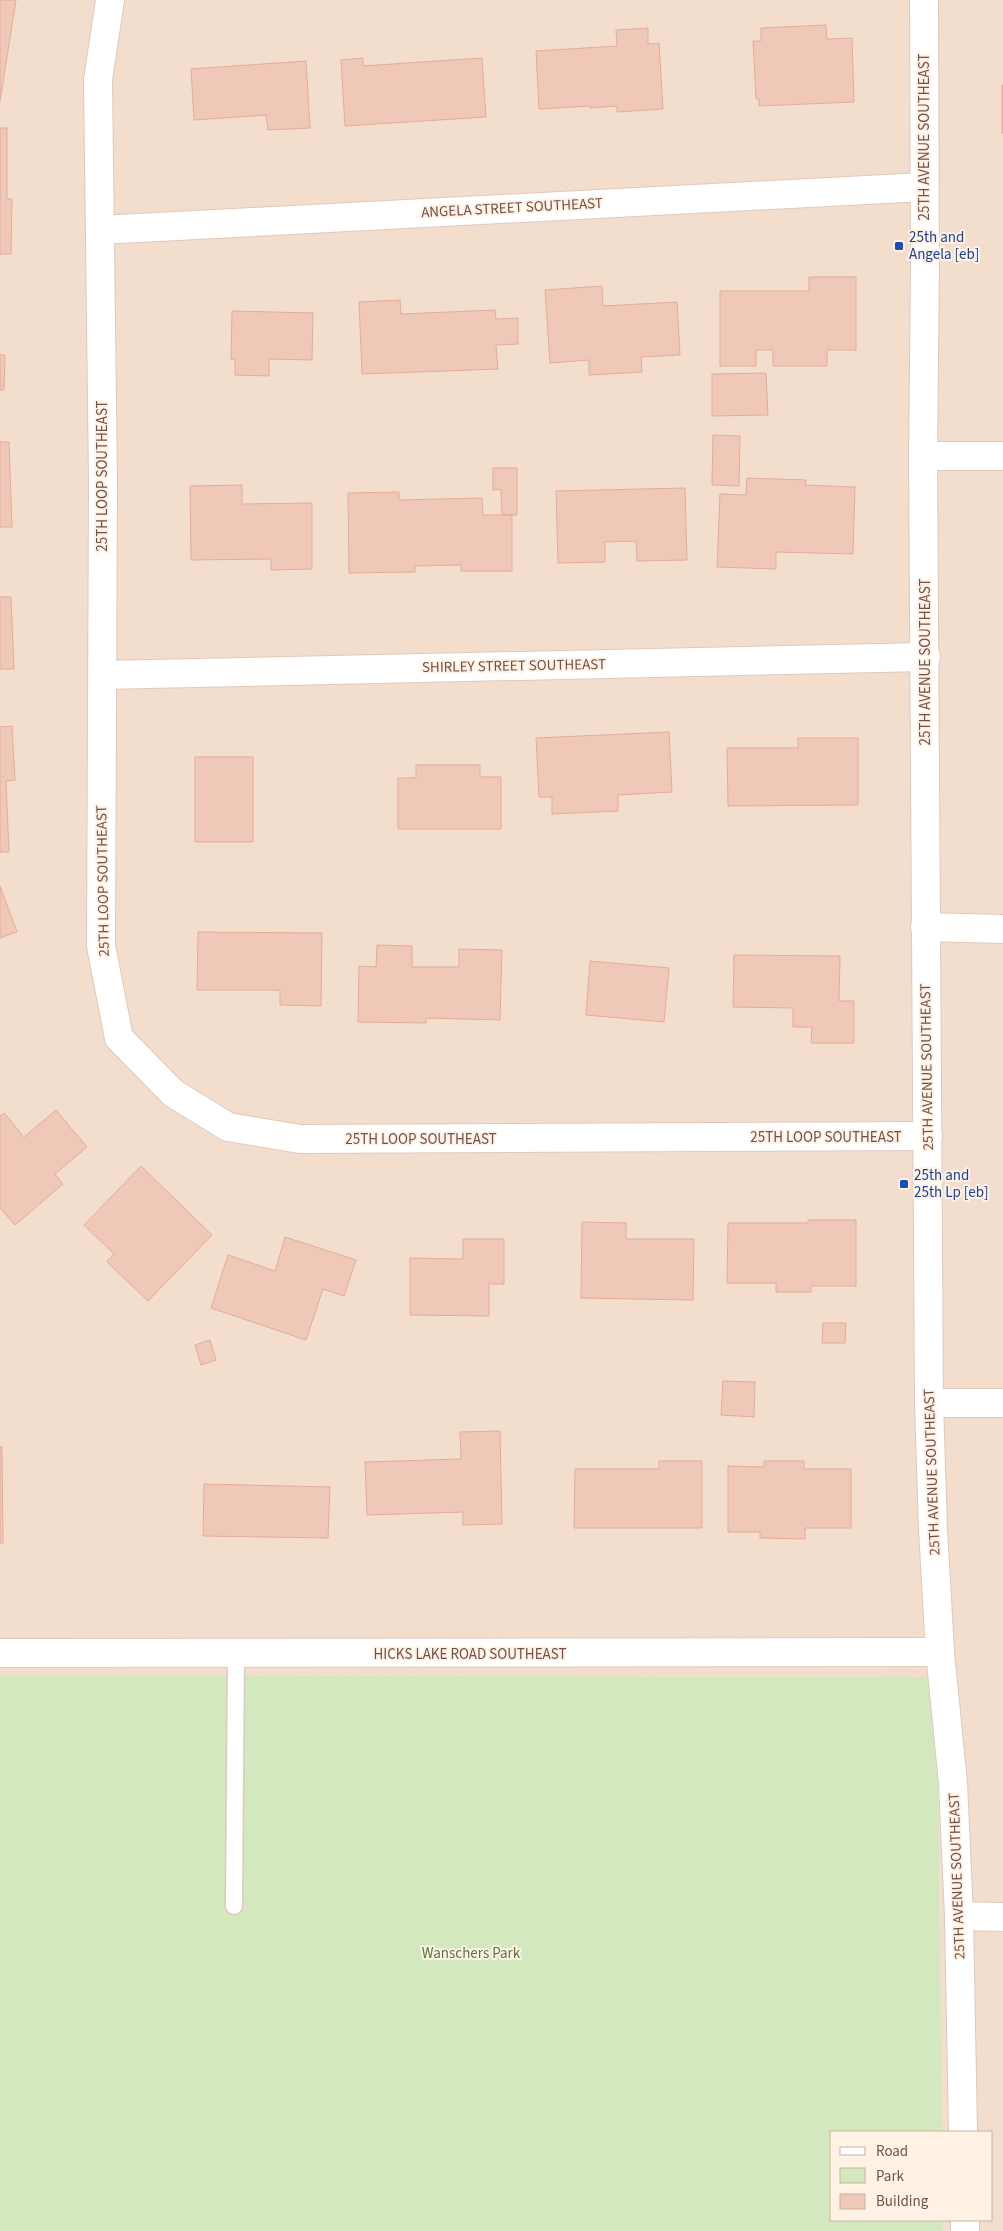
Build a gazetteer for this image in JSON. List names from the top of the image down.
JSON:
{
  "streets": {
    "street": [
      "25TH AVENUE SOUTHEAST",
      "ANGELA STREET SOUTHEAST",
      "25TH LOOP SOUTHEAST",
      "SHIRLEY STREET SOUTHEAST",
      "HICKS LAKE ROAD SOUTHEAST"
    ]
  },
  "crossings": [
    ["25TH AVENUE SOUTHEAST", "ANGELA STREET SOUTHEAST"],
    ["25TH AVENUE SOUTHEAST", "25TH LOOP SOUTHEAST"],
    ["25TH AVENUE SOUTHEAST", "SHIRLEY STREET SOUTHEAST"],
    ["25TH AVENUE SOUTHEAST", "HICKS LAKE ROAD SOUTHEAST"],
    ["ANGELA STREET SOUTHEAST", "25TH LOOP SOUTHEAST"],
    ["25TH LOOP SOUTHEAST", "SHIRLEY STREET SOUTHEAST"]
  ],
  "parks": ["Wanschers Park"],
  "places": {
    "transit": ["25th and Angela [eb]", "25th and 25th Lp [eb]"]
  },
  "legend": ["Road", "Park", "Building"]
}
